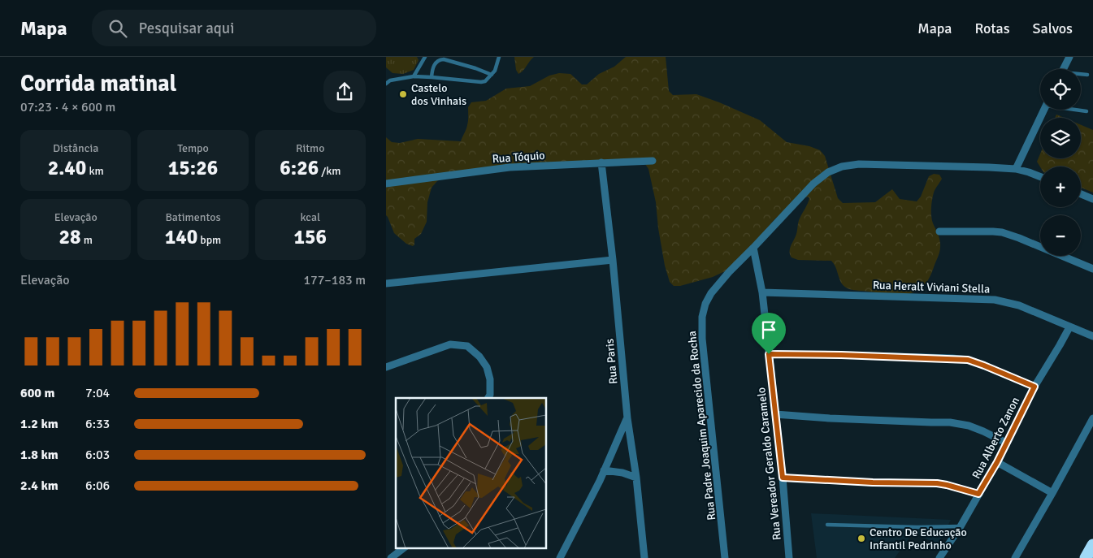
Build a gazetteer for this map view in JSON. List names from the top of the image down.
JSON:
{
  "streets": {
    "street": [
      "Rua Tóquio",
      "Rua Heralt Viviani Stella",
      "Rua Paris",
      "Rua Padre Joaquim Aparecido da Rocha",
      "Rua Alberto Zanon",
      "Rua Vereador Geraldo Caramelo"
    ]
  },
  "crossings": [
    ["Rua Tóquio", "Rua Paris"],
    ["Rua Heralt Viviani Stella", "Rua Alberto Zanon"],
    ["Rua Heralt Viviani Stella", "Rua Vereador Geraldo Caramelo"],
    ["Rua Padre Joaquim Aparecido da Rocha", "Rua Vereador Geraldo Caramelo"]
  ],
  "places": ["Castelo dos Vinhais", "Centro De Educação Infantil Pedrinho"],
  "page": {
    "header": "Mapa",
    "search": "Pesquisar aqui",
    "nav": ["Mapa", "Rotas", "Salvos"],
    "heading": ["Corrida matinal", "07:23 · 4 × 600 m"],
    "map_buttons": ["+", "−"],
    "stats": [
      ["Distância", "2.40 km"],
      ["Tempo", "15:26"],
      ["Ritmo", "6:26 /km"],
      ["Elevação", "28 m"],
      ["Batimentos", "140 bpm"],
      ["kcal", "156"]
    ],
    "chart": ["Elevação", "177–183 m"],
    "list": [
      {
        "name": "600 m",
        "note": "7:04"
      },
      {
        "name": "1.2 km",
        "note": "6:33"
      },
      {
        "name": "1.8 km",
        "note": "6:03"
      },
      {
        "name": "2.4 km",
        "note": "6:06"
      }
    ]
  }
}
